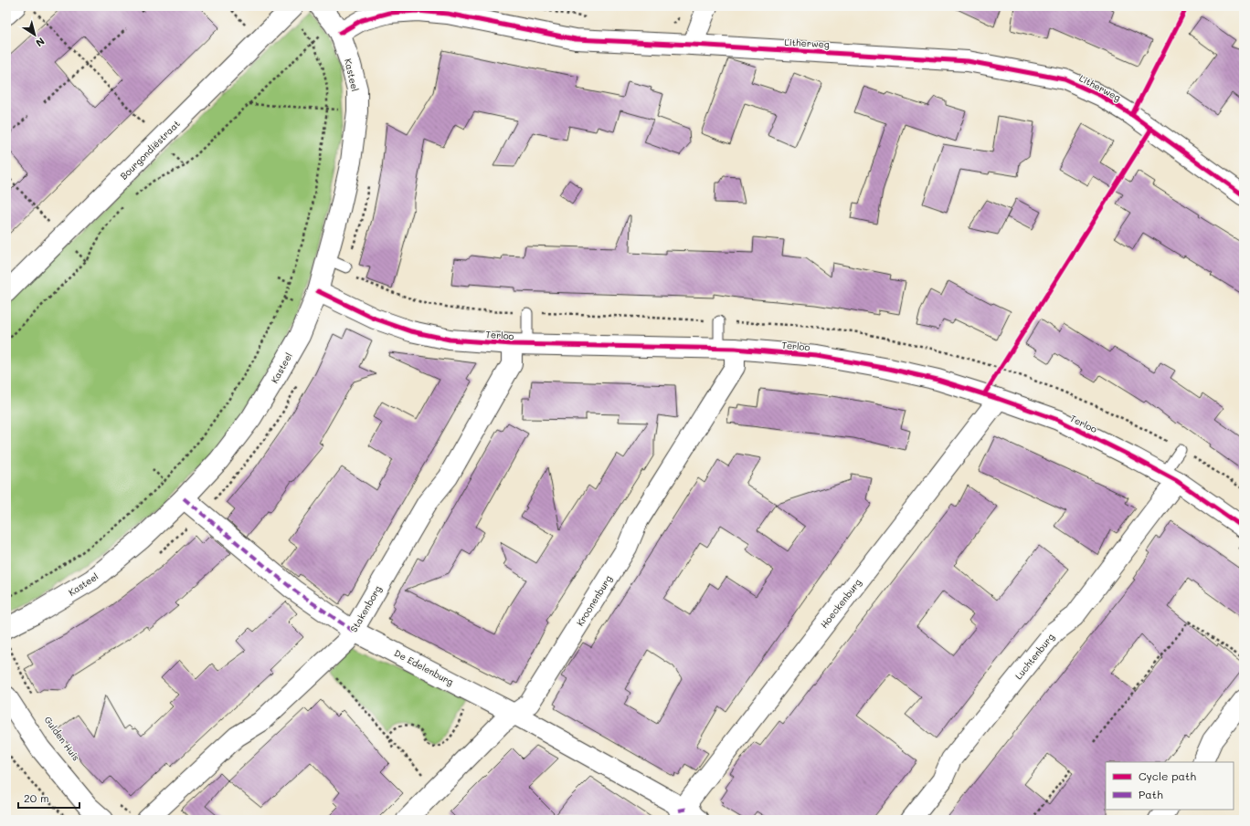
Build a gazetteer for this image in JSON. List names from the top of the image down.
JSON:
{
  "streets": {
    "street": [
      "Litherweg",
      "Kasteel",
      "Bourgondiëstraat",
      "Terloo",
      "Kroonenburg",
      "Hoeckenburg",
      "Stakenborg",
      "Luchtenburg",
      "De Edelenburg"
    ]
  },
  "crossings": [
    ["Litherweg", "Kasteel"],
    ["Kasteel", "Terloo"],
    ["Kasteel", "De Edelenburg"],
    ["Terloo", "Kroonenburg"],
    ["Terloo", "Hoeckenburg"],
    ["Terloo", "Stakenborg"],
    ["Terloo", "Luchtenburg"],
    ["Kroonenburg", "De Edelenburg"],
    ["Hoeckenburg", "De Edelenburg"],
    ["Stakenborg", "De Edelenburg"]
  ],
  "legend": ["Cycle path", "Path"],
  "scale_bar": "20 m",
  "north": "bottom right"
}
